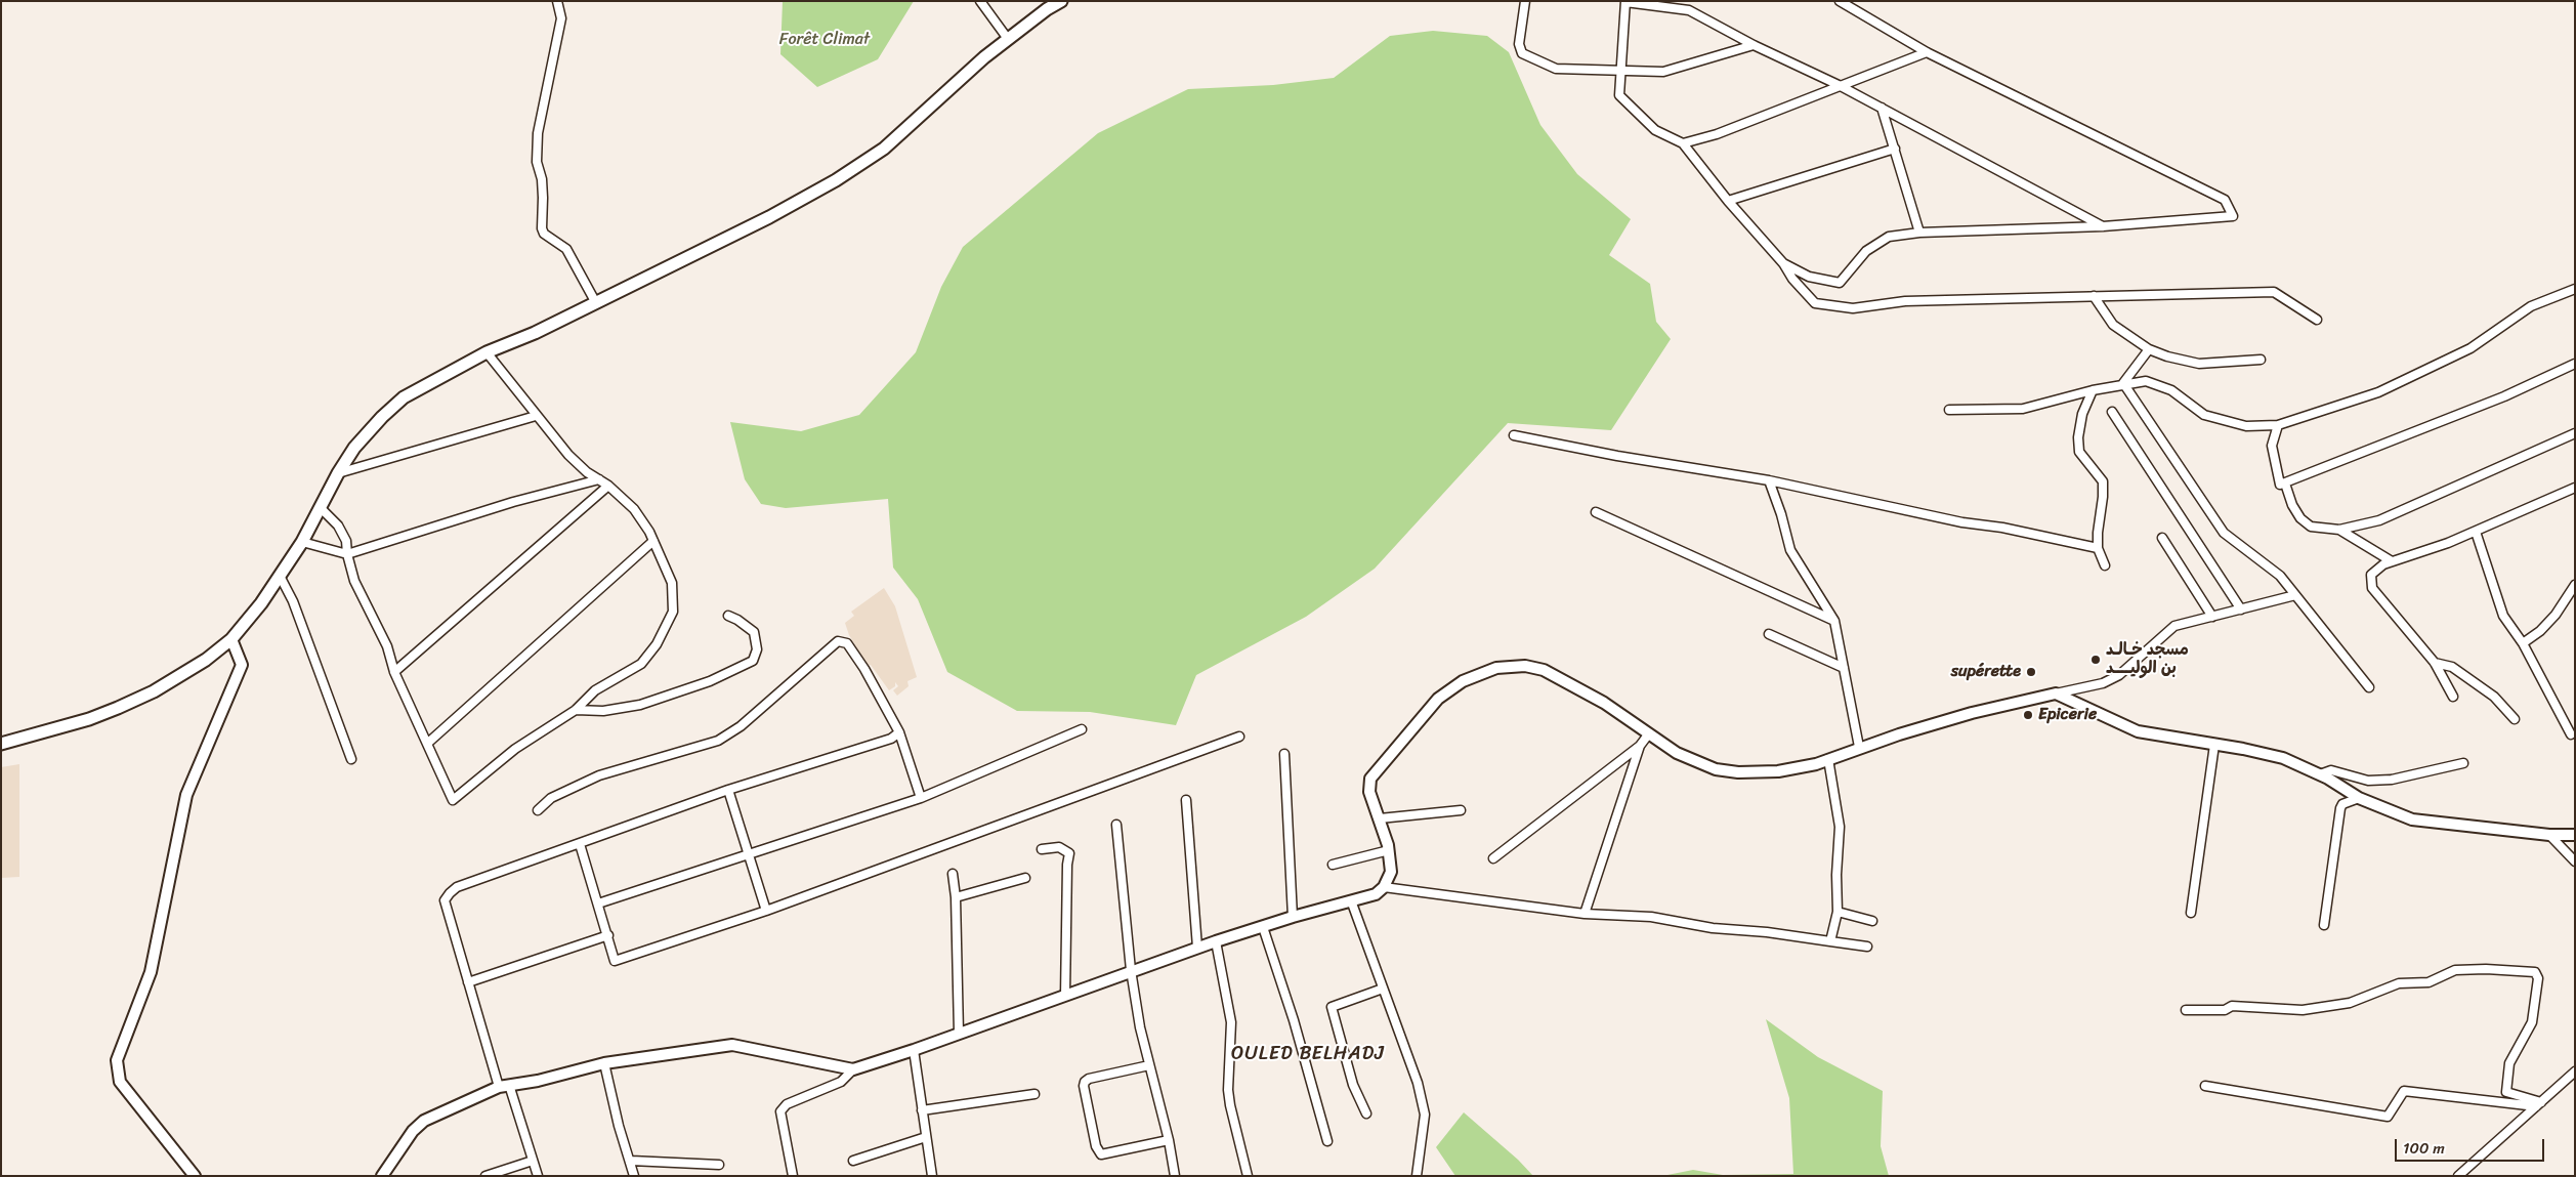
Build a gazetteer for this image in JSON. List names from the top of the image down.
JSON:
{
  "districts": ["OULED BELHADJ"],
  "parks": ["Forêt Climat"],
  "places": ["مسجد خـالـد بن الوليــــد", "supérette", "Epicerie"],
  "scale_bar": "100 m"
}
